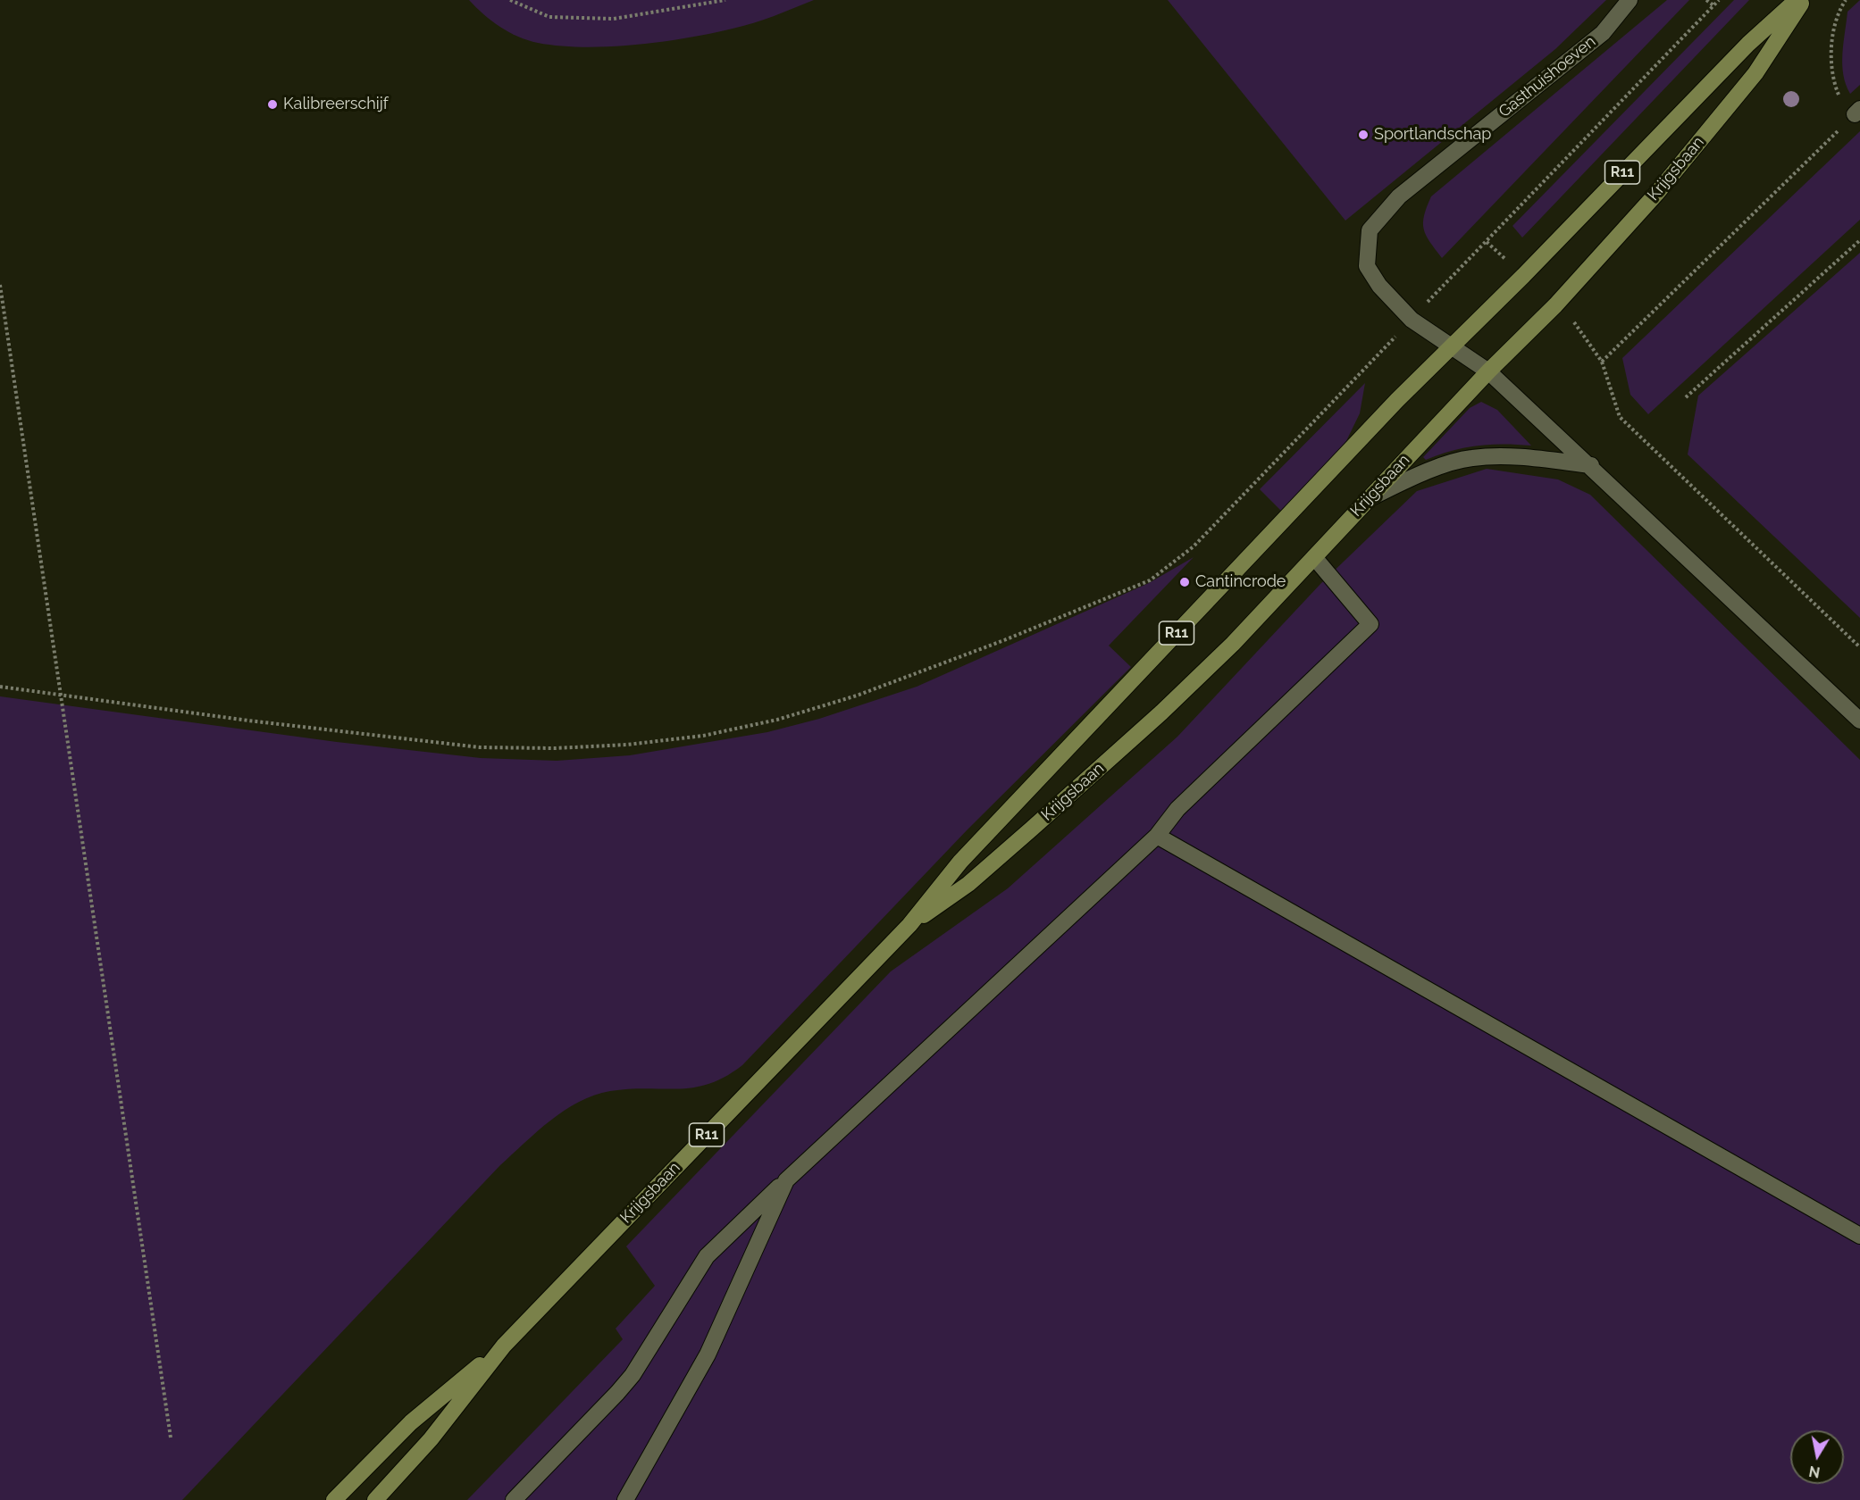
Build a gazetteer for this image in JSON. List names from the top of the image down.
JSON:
{
  "streets": {
    "main road": ["Krijgsbaan", "R11"],
    "street": ["Gasthuishoeven"]
  },
  "crossings": [
    ["Gasthuishoeven", "Krijgsbaan"]
  ],
  "places": ["Kalibreerschijf", "Sportlandschap", "Cantincrode"],
  "north": "bottom"
}
